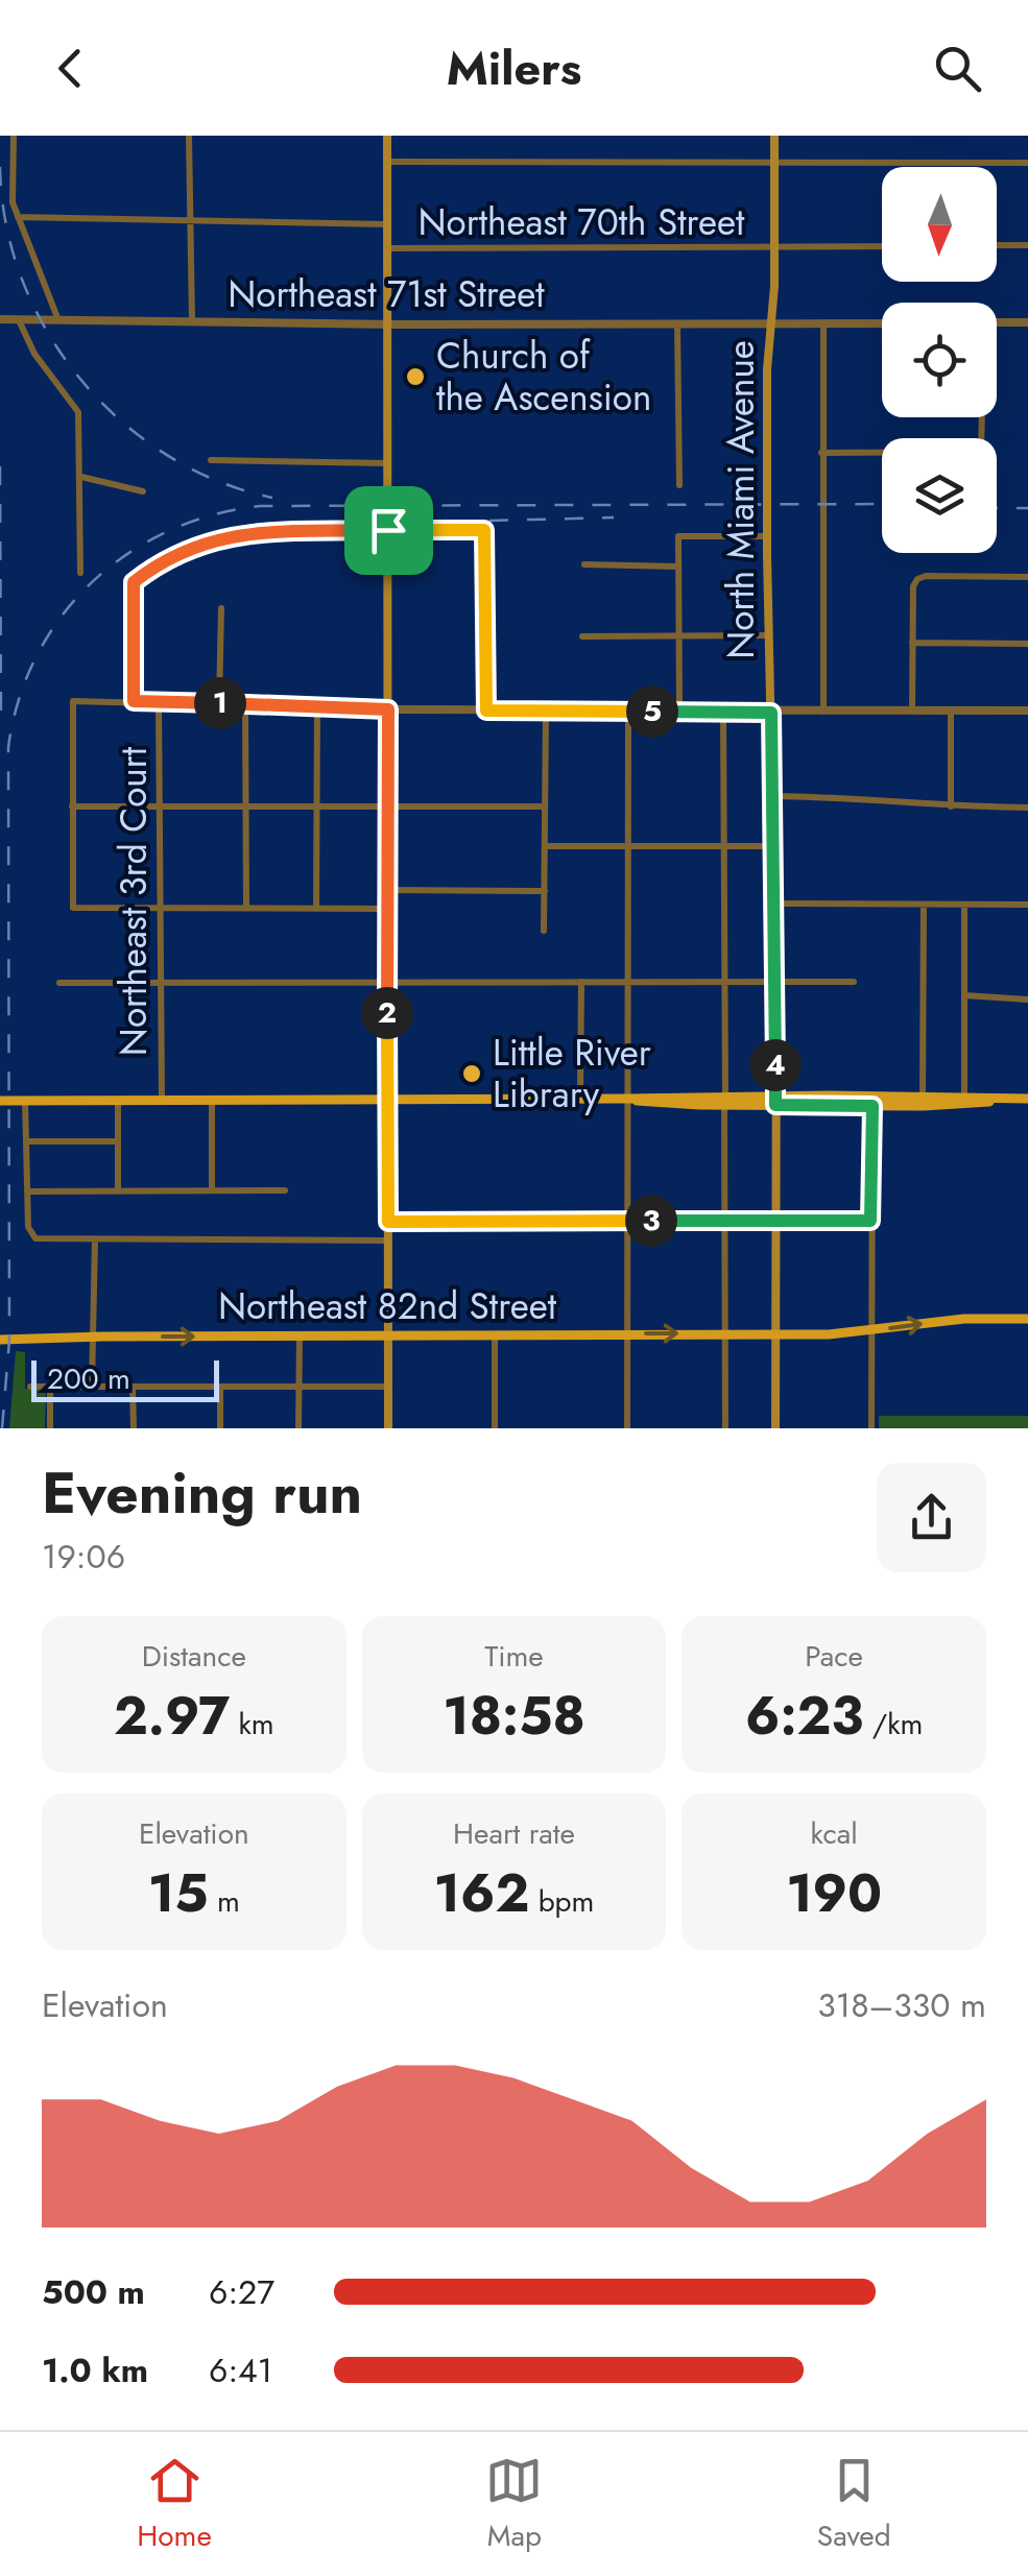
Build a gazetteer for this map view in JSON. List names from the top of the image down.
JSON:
{
  "streets": {
    "main road": ["North Miami Avenue", "Northeast 82nd Street"],
    "street": ["Northeast 70th Street", "Northeast 71st Street", "Northeast 3rd Court"]
  },
  "crossings": [
    ["Northeast 70th Street", "North Miami Avenue"],
    ["Northeast 71st Street", "North Miami Avenue"],
    ["North Miami Avenue", "Northeast 82nd Street"]
  ],
  "one_way": ["Northeast 82nd Street"],
  "places": ["Church of the Ascension", "Little River Library"],
  "scale_bar": "200 m",
  "north": "bottom",
  "page": {
    "header": "Milers",
    "pins": [
      "1",
      "5",
      "2",
      "4",
      "3"
    ],
    "scale": "200 m",
    "heading": ["Evening run", "19:06"],
    "stats": [
      ["Distance", "2.97 km"],
      ["Time", "18:58"],
      ["Pace", "6:23 /km"],
      ["Elevation", "15 m"],
      ["Heart rate", "162 bpm"],
      ["kcal", "190"]
    ],
    "chart": ["Elevation", "318–330 m"],
    "list": [
      {
        "name": "500 m",
        "note": "6:27"
      },
      {
        "name": "1.0 km",
        "note": "6:41"
      }
    ],
    "tabs": ["Home", "Map", "Saved"]
  }
}
